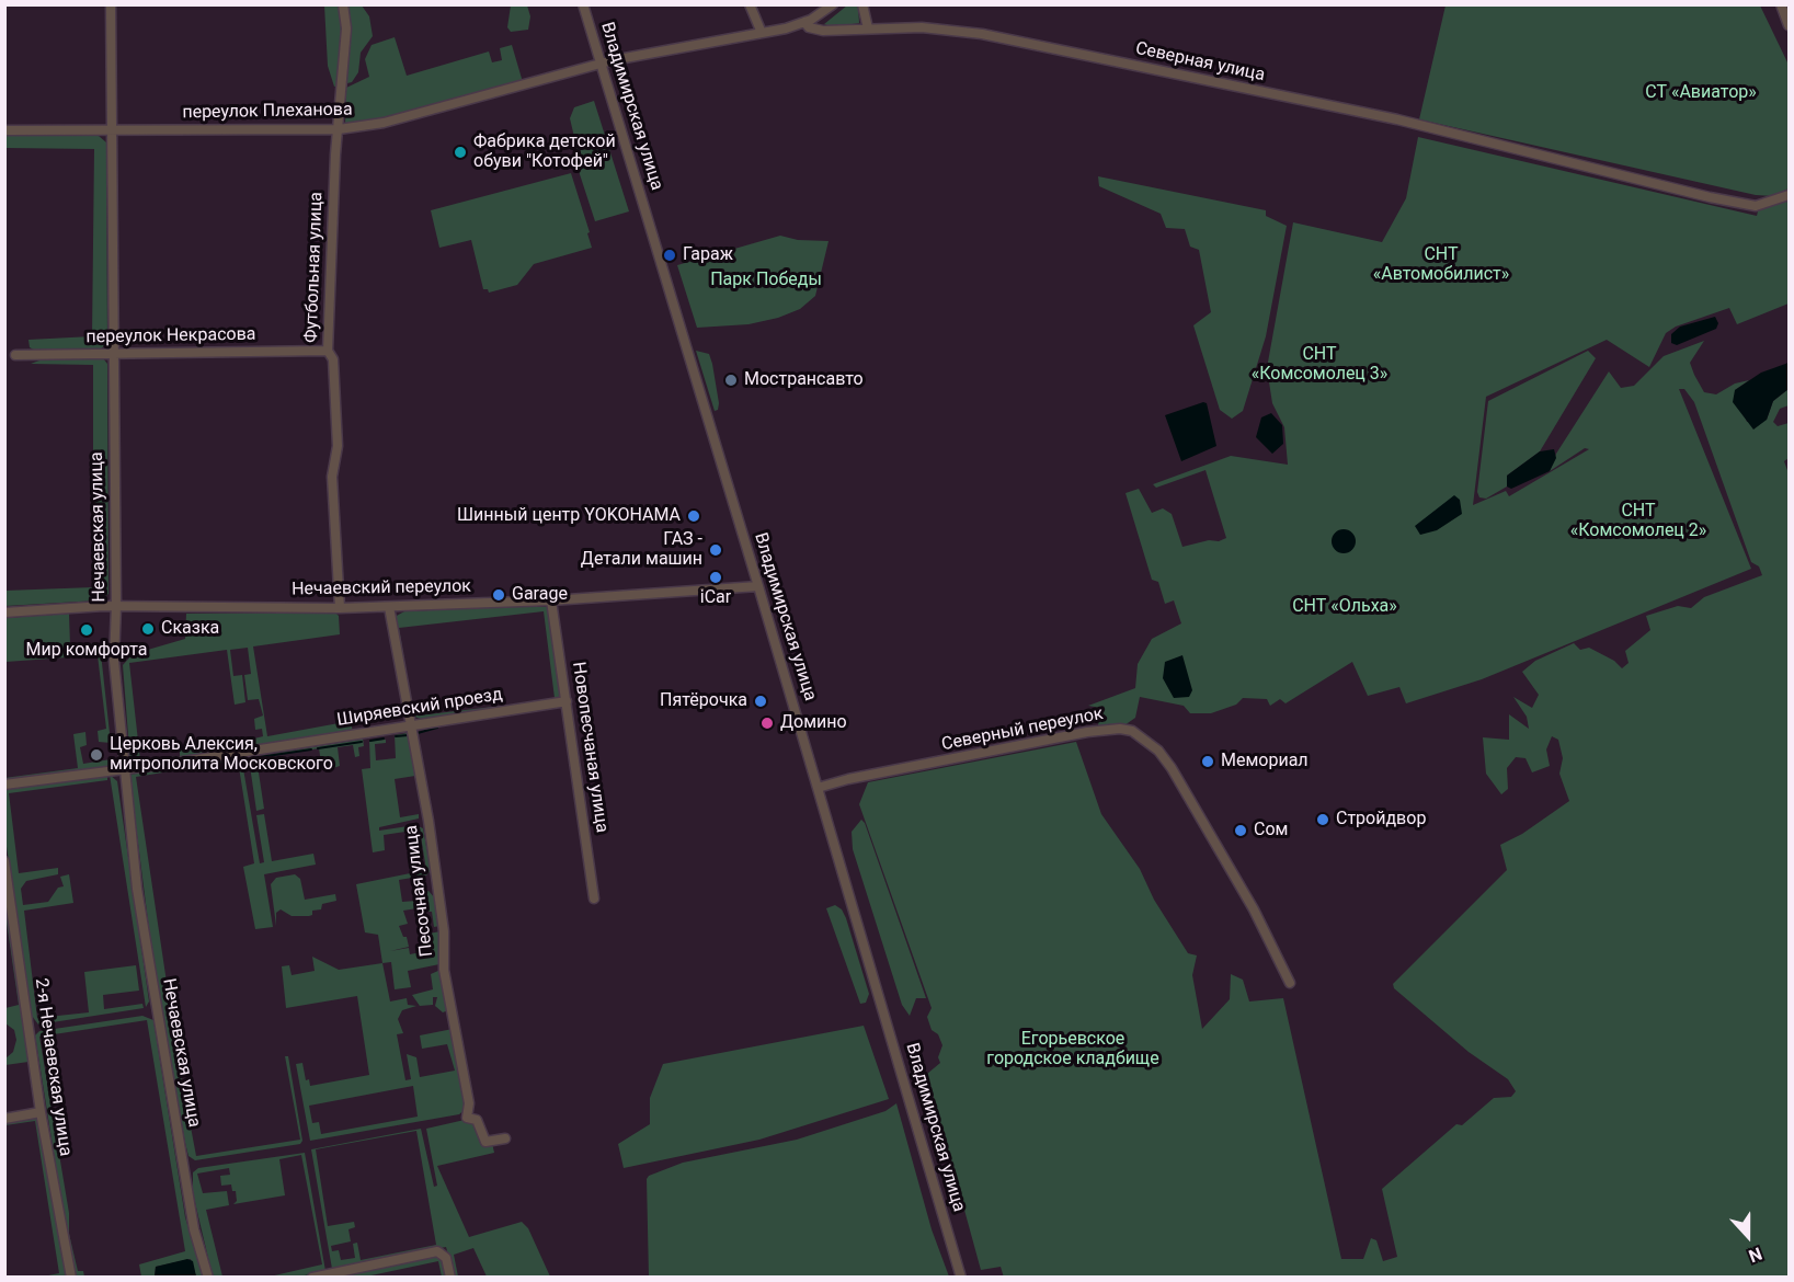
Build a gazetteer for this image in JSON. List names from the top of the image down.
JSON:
{
  "streets": {
    "street": [
      "Северная улица",
      "Владимирская улица",
      "переулок Плеханова",
      "Футбольная улица",
      "переулок Некрасова",
      "Нечаевская улица",
      "Нечаевский переулок",
      "Ширяевский проезд",
      "Северный переулок",
      "Новопесчаная улица",
      "Песочная улица",
      "2-я Нечаевская улица"
    ]
  },
  "crossings": [
    ["Северная улица", "Владимирская улица"],
    ["Северная улица", "переулок Плеханова"],
    ["Владимирская улица", "переулок Плеханова"],
    ["Владимирская улица", "Нечаевский переулок"],
    ["Владимирская улица", "Северный переулок"],
    ["переулок Плеханова", "Футбольная улица"],
    ["переулок Плеханова", "Нечаевская улица"],
    ["Футбольная улица", "переулок Некрасова"],
    ["Футбольная улица", "Нечаевский переулок"],
    ["переулок Некрасова", "Нечаевская улица"],
    ["Нечаевская улица", "Нечаевский переулок"],
    ["Нечаевская улица", "Ширяевский проезд"],
    ["Нечаевский переулок", "Новопесчаная улица"],
    ["Нечаевский переулок", "Песочная улица"],
    ["Ширяевский проезд", "Новопесчаная улица"],
    ["Ширяевский проезд", "Песочная улица"]
  ],
  "parks": [
    "СТ «Авиатор»",
    "СНТ «Автомобилист»",
    "Парк Победы",
    "СНТ «Комсомолец 3»",
    "СНТ «Комсомолец 2»",
    "СНТ «Ольха»",
    "Егорьевское городское кладбище"
  ],
  "places": [
    "Фабрика детской обуви \"Котофей\"",
    "Гараж",
    "Мострансавто",
    "Шинный центр YOKOHAMA",
    "ГАЗ - Детали машин",
    "iCar",
    "Garage",
    "Сказка",
    "Мир комфорта",
    "Пятёрочка",
    "Домино",
    "Церковь Алексия, митрополита Московского",
    "Мемориал",
    "Стройдвор",
    "Сом"
  ],
  "north": "bottom"
}
